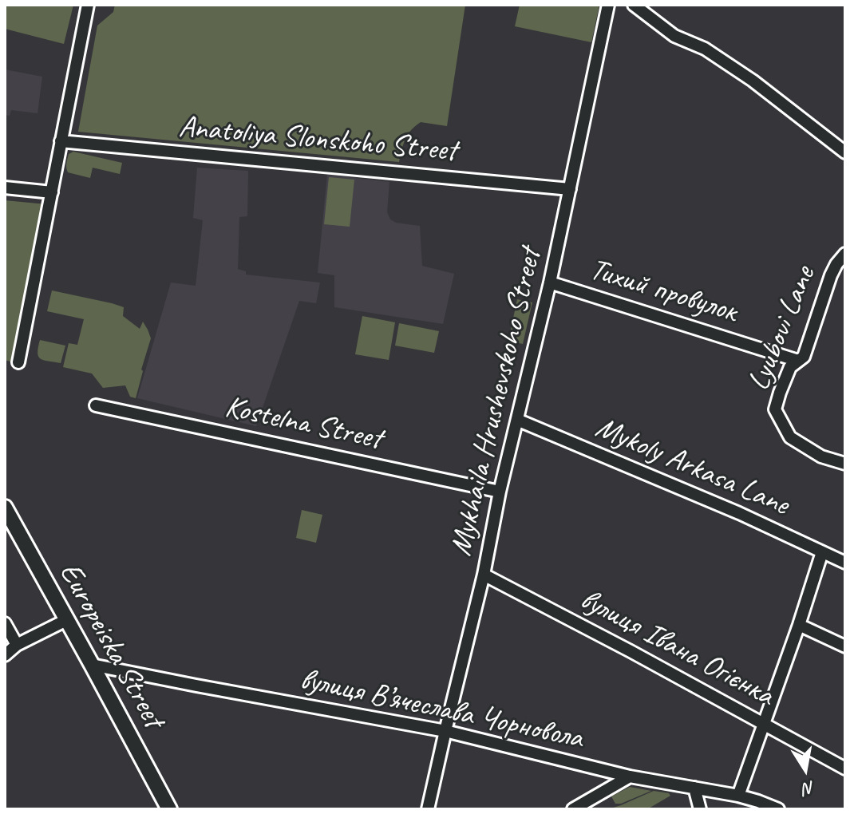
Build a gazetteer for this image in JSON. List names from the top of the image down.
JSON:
{
  "streets": {
    "main road": ["Europeiska Street"],
    "street": [
      "Anatoliya Slonskoho Street",
      "Тихий провулок",
      "Lyubovi Lane",
      "Mykhaila Hrushevskoho Street",
      "Kostelna Street",
      "Mykoly Arkasa Lane",
      "вулиця Івана Огієнка",
      "вулиця В’ячеслава Чорновола"
    ]
  },
  "crossings": [
    ["Anatoliya Slonskoho Street", "Mykhaila Hrushevskoho Street"],
    ["Тихий провулок", "Lyubovi Lane"],
    ["Тихий провулок", "Mykhaila Hrushevskoho Street"],
    ["Mykhaila Hrushevskoho Street", "Kostelna Street"],
    ["Mykhaila Hrushevskoho Street", "Mykoly Arkasa Lane"],
    ["Mykhaila Hrushevskoho Street", "вулиця Івана Огієнка"],
    ["Mykhaila Hrushevskoho Street", "вулиця В’ячеслава Чорновола"],
    ["Europeiska Street", "вулиця В’ячеслава Чорновола"]
  ],
  "north": "bottom"
}
